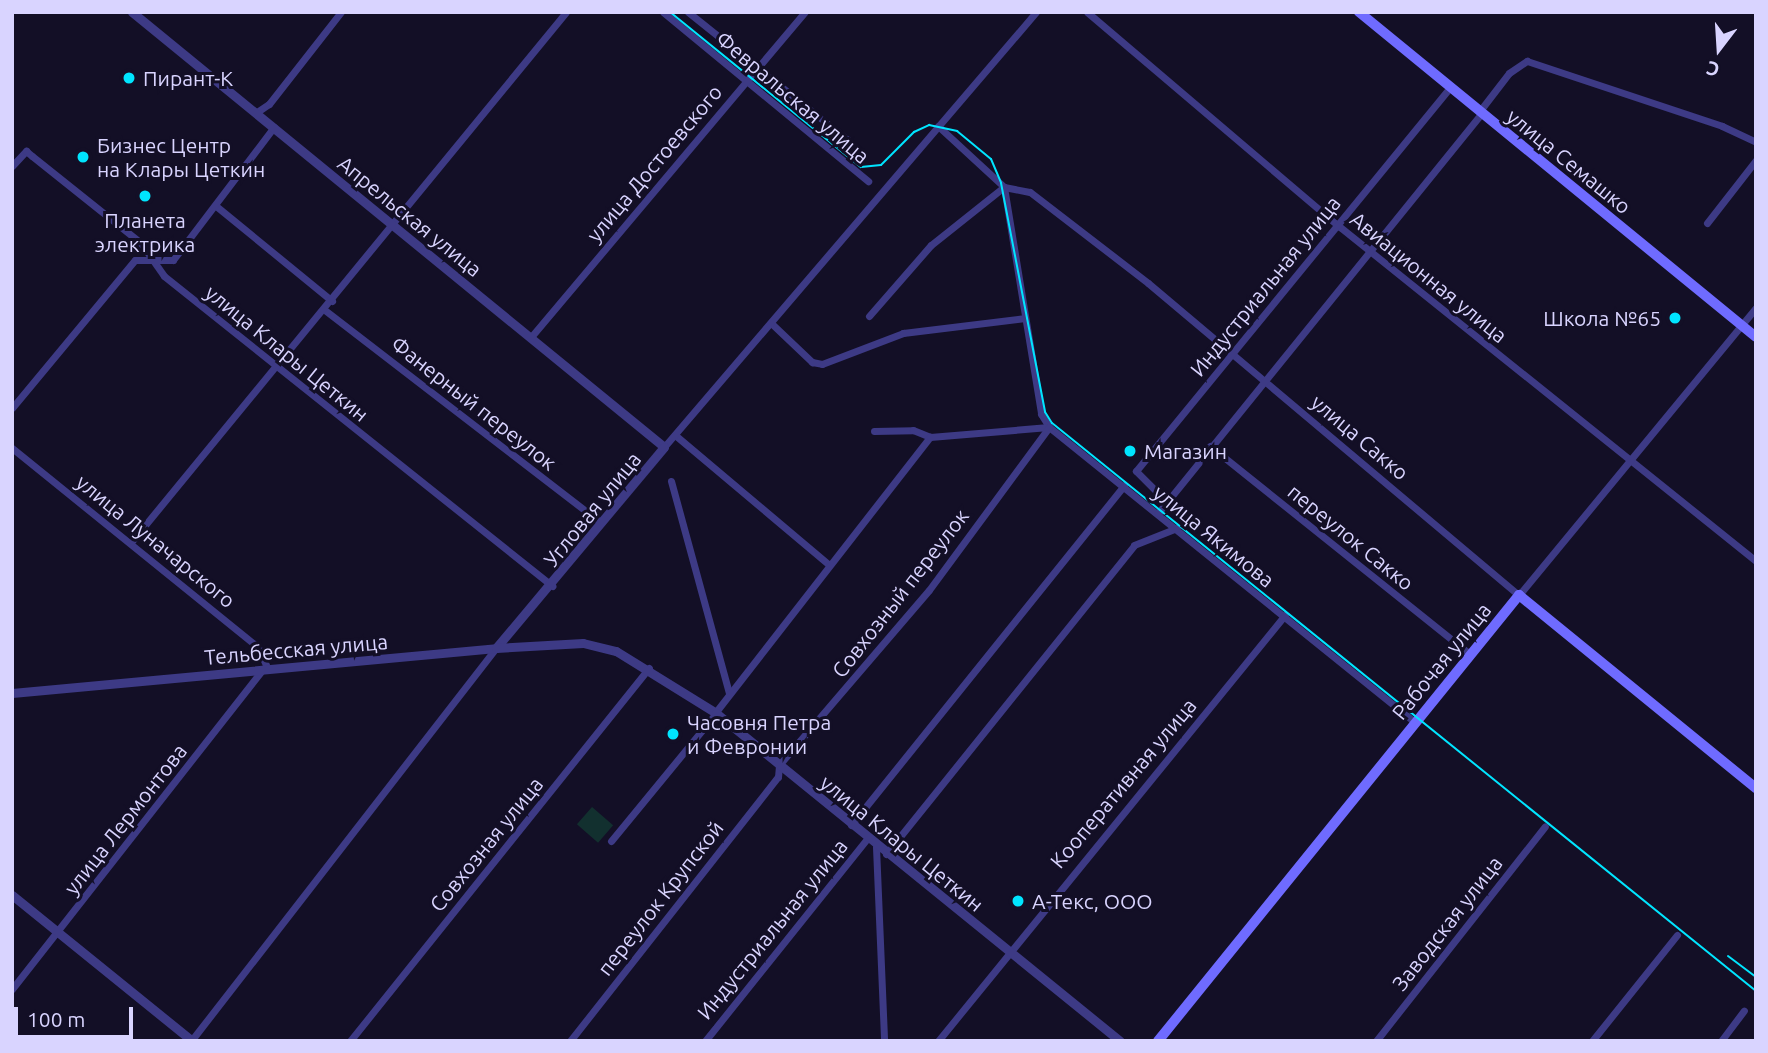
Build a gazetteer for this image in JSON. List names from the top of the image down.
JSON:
{
  "streets": {
    "main road": ["улица Семашко", "улица Сакко", "Рабочая улица"],
    "street": [
      "Февральская улица",
      "улица Достоевского",
      "Апрельская улица",
      "Авиационная улица",
      "Индустриальная улица",
      "улица Клары Цеткин",
      "Фанерный переулок",
      "Угловая улица",
      "улица Якимова",
      "переулок Сакко",
      "улица Луначарского",
      "Совхозный переулок",
      "Тельбесская улица",
      "Кооперативная улица",
      "улица Лермонтова",
      "Совхозная улица",
      "переулок Крупской",
      "Заводская улица"
    ]
  },
  "crossings": [
    ["Февральская улица", "улица Достоевского"],
    ["улица Семашко", "Индустриальная улица"],
    ["улица Семашко", "Рабочая улица"],
    ["улица Достоевского", "Апрельская улица"],
    ["Апрельская улица", "Угловая улица"],
    ["Авиационная улица", "Индустриальная улица"],
    ["Авиационная улица", "Рабочая улица"],
    ["Индустриальная улица", "улица Клары Цеткин"],
    ["Индустриальная улица", "улица Сакко"],
    ["Индустриальная улица", "улица Якимова"],
    ["улица Клары Цеткин", "Угловая улица"],
    ["улица Клары Цеткин", "Совхозный переулок"],
    ["улица Клары Цеткин", "Тельбесская улица"],
    ["улица Клары Цеткин", "Кооперативная улица"],
    ["улица Клары Цеткин", "Совхозная улица"],
    ["улица Клары Цеткин", "переулок Крупской"],
    ["Фанерный переулок", "Угловая улица"],
    ["улица Сакко", "Угловая улица"],
    ["улица Сакко", "Рабочая улица"],
    ["Угловая улица", "Тельбесская улица"],
    ["улица Якимова", "Совхозный переулок"],
    ["улица Якимова", "Рабочая улица"],
    ["улица Якимова", "Кооперативная улица"],
    ["переулок Сакко", "Рабочая улица"],
    ["улица Луначарского", "Тельбесская улица"],
    ["улица Луначарского", "улица Лермонтова"],
    ["Совхозный переулок", "переулок Крупской"],
    ["Тельбесская улица", "улица Лермонтова"]
  ],
  "places": [
    "Пирант-К",
    "Бизнес Центр на Клары Цеткин",
    "Планета электрика",
    "Школа №65",
    "Магазин",
    "Часовня Петра и Февронии",
    "А-Текс, ООО"
  ],
  "scale_bar": "100 m",
  "north": "bottom"
}
